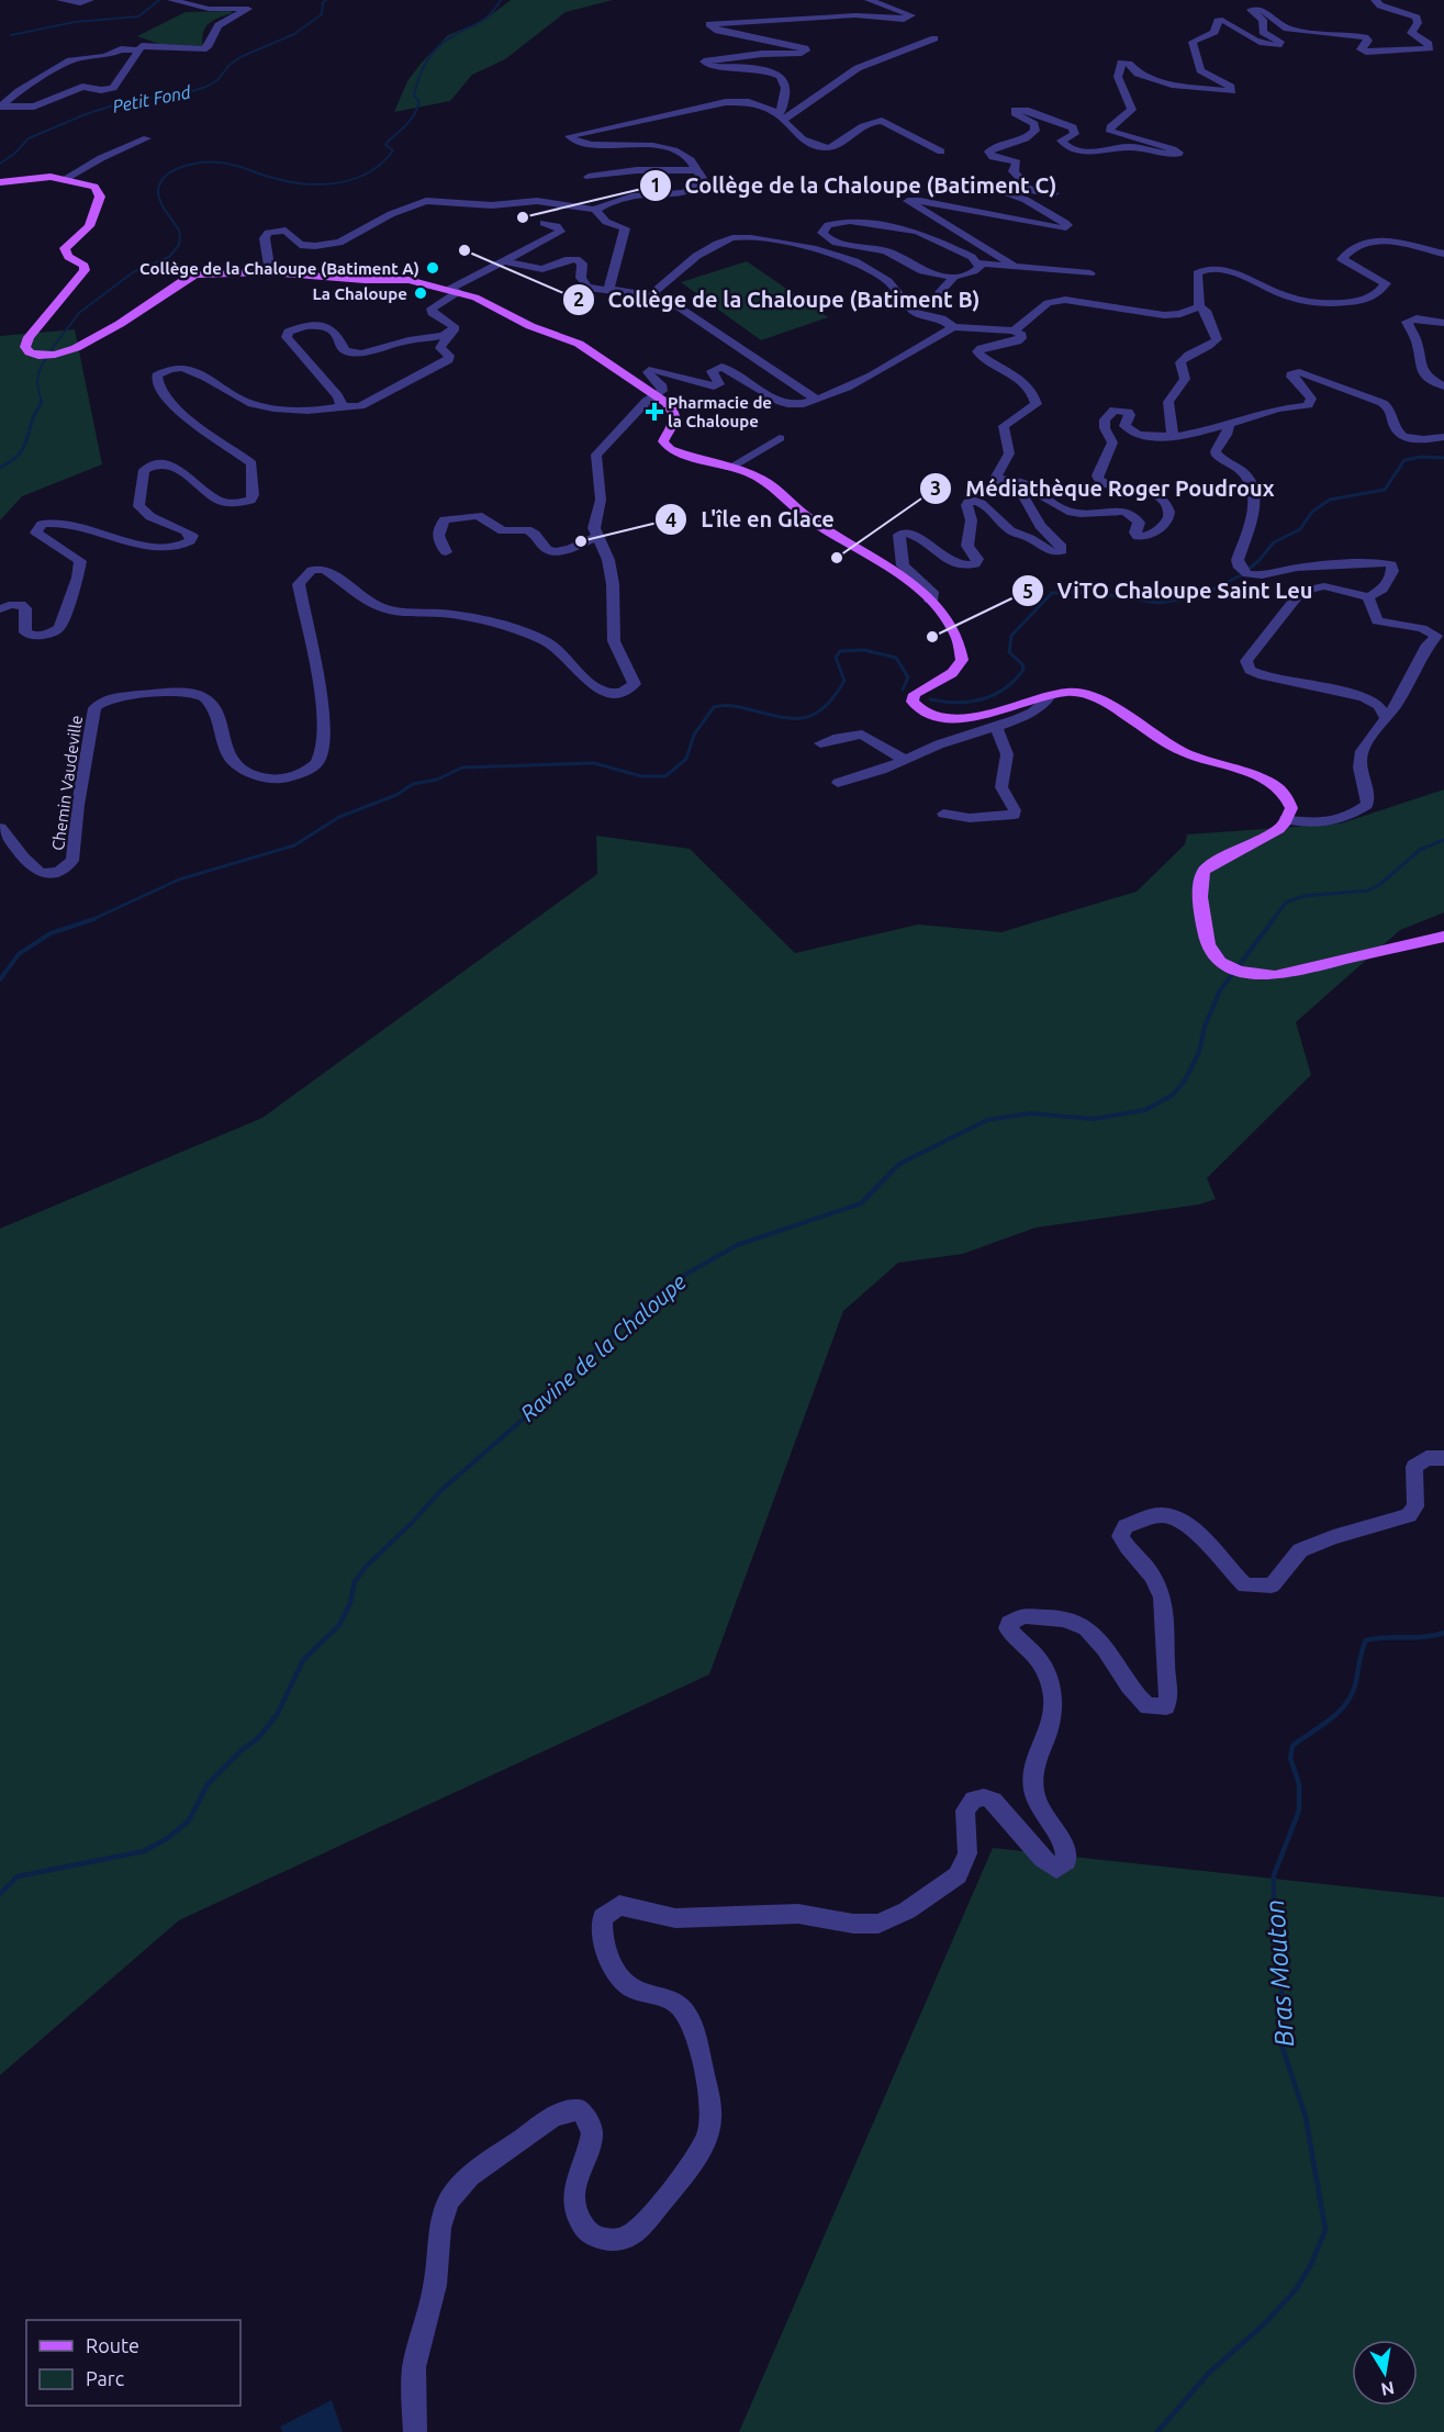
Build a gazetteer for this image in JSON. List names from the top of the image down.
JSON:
{
  "streets": {
    "street": ["Chemin Vaudeville"]
  },
  "water": ["Petit Fond", "Ravine de la Chaloupe", "Bras Mouton"],
  "places": {
    "other": [
      "Collège de la Chaloupe (Batiment C)",
      "Collège de la Chaloupe (Batiment B)",
      "Collège de la Chaloupe (Batiment A)",
      "La Chaloupe",
      "L'île en Glace",
      "Médiathèque Roger Poudroux",
      "ViTO Chaloupe Saint Leu"
    ],
    "health": ["Pharmacie de la Chaloupe"]
  },
  "legend": ["Route", "Parc"],
  "north": "bottom"
}
